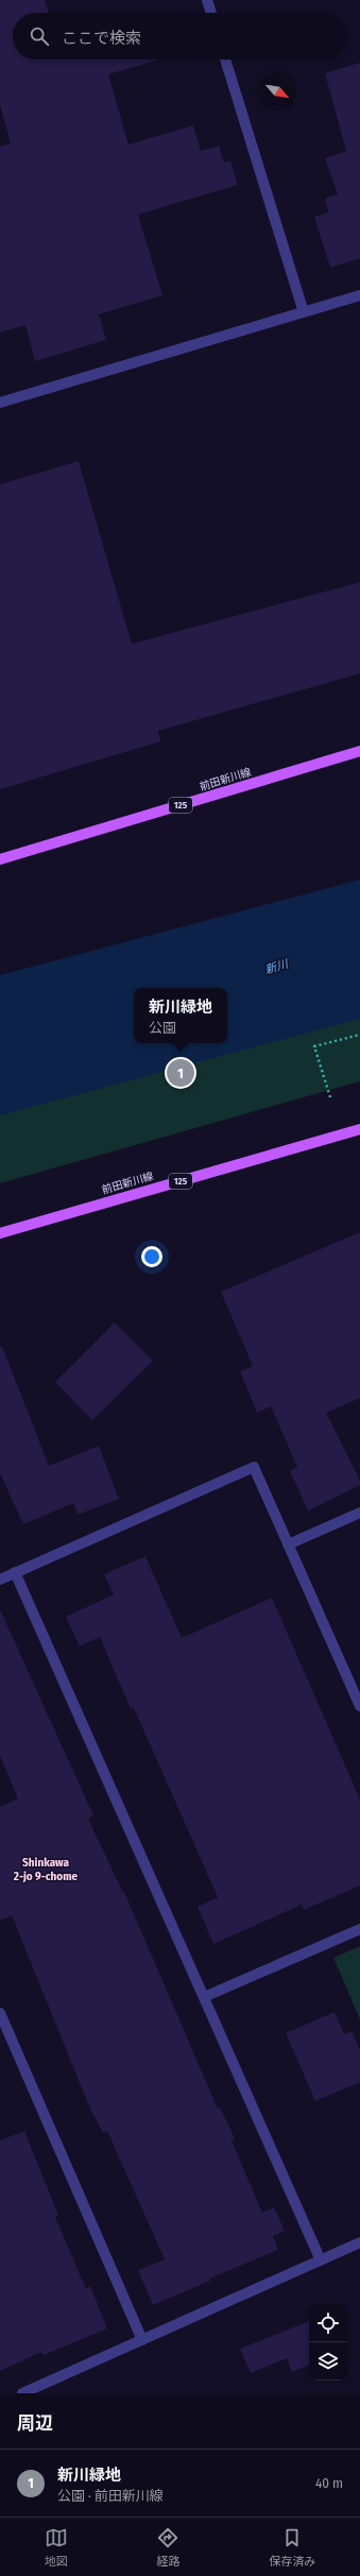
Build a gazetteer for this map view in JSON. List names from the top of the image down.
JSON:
{
  "streets": {
    "main road": ["前田新川線", "125"]
  },
  "districts": ["Shinkawa 2-jo 9-chome"],
  "water": ["新川"],
  "north": "bottom right",
  "page": {
    "search": "ここで検索",
    "popup": ["新川緑地", "公園"],
    "pins": "1",
    "heading": "周辺",
    "list": [
      {
        "mark": "1",
        "name": "新川緑地",
        "note": "公園 · 前田新川線",
        "value": "40 m"
      }
    ],
    "nav": ["地図", "経路", "保存済み"]
  }
}
